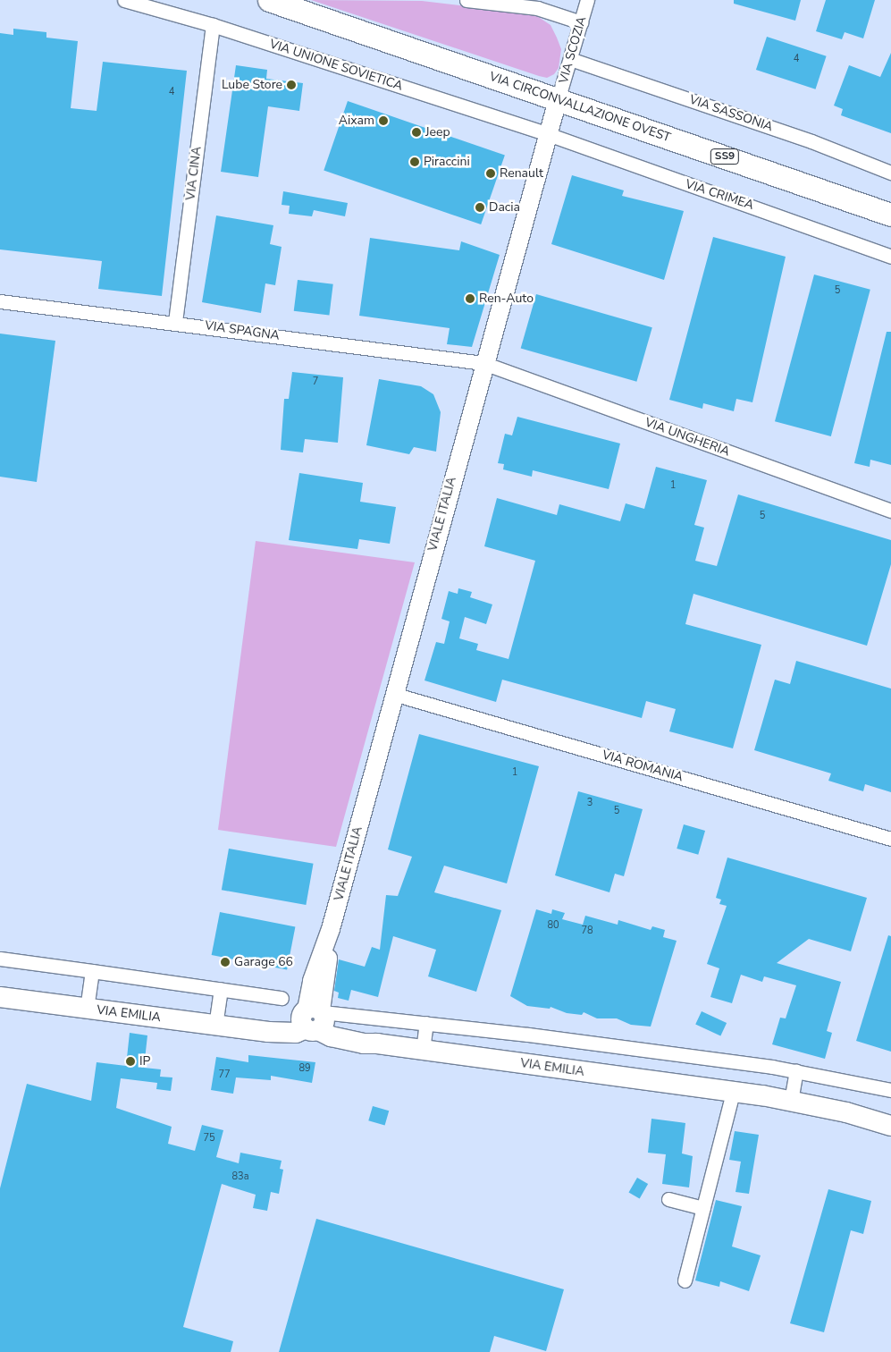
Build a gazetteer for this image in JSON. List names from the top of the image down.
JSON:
{
  "streets": {
    "main road": ["VIA CIRCONVALLAZIONE OVEST", "SS9", "VIA EMILIA"],
    "street": [
      "VIA SCOZIA",
      "VIA UNIONE SOVIETICA",
      "VIA SASSONIA",
      "VIA CINA",
      "VIA CRIMEA",
      "VIA SPAGNA",
      "VIA UNGHERIA",
      "VIALE ITALIA",
      "VIA ROMANIA"
    ]
  },
  "crossings": [
    ["VIA SCOZIA", "VIA CIRCONVALLAZIONE OVEST"],
    ["VIA SCOZIA", "VIA SASSONIA"],
    ["VIA SCOZIA", "VIALE ITALIA"],
    ["VIA UNIONE SOVIETICA", "VIA CINA"],
    ["VIA UNIONE SOVIETICA", "VIA CRIMEA"],
    ["VIA UNIONE SOVIETICA", "VIALE ITALIA"],
    ["VIA CIRCONVALLAZIONE OVEST", "VIALE ITALIA"],
    ["VIA CINA", "VIA SPAGNA"],
    ["VIA CRIMEA", "VIALE ITALIA"],
    ["VIA SPAGNA", "VIA UNGHERIA"],
    ["VIA SPAGNA", "VIALE ITALIA"],
    ["VIA UNGHERIA", "VIALE ITALIA"],
    ["VIALE ITALIA", "VIA ROMANIA"],
    ["VIALE ITALIA", "VIA EMILIA"]
  ],
  "places": [
    "Lube Store",
    "Aixam",
    "Jeep",
    "Piraccini",
    "Renault",
    "Dacia",
    "Ren-Auto",
    "Garage 66",
    "IP"
  ],
  "house_numbers": [
    "4",
    "4",
    "5",
    "7",
    "1",
    "5",
    "1",
    "3",
    "5",
    "80",
    "78",
    "89",
    "77",
    "75",
    "83a"
  ]
}
